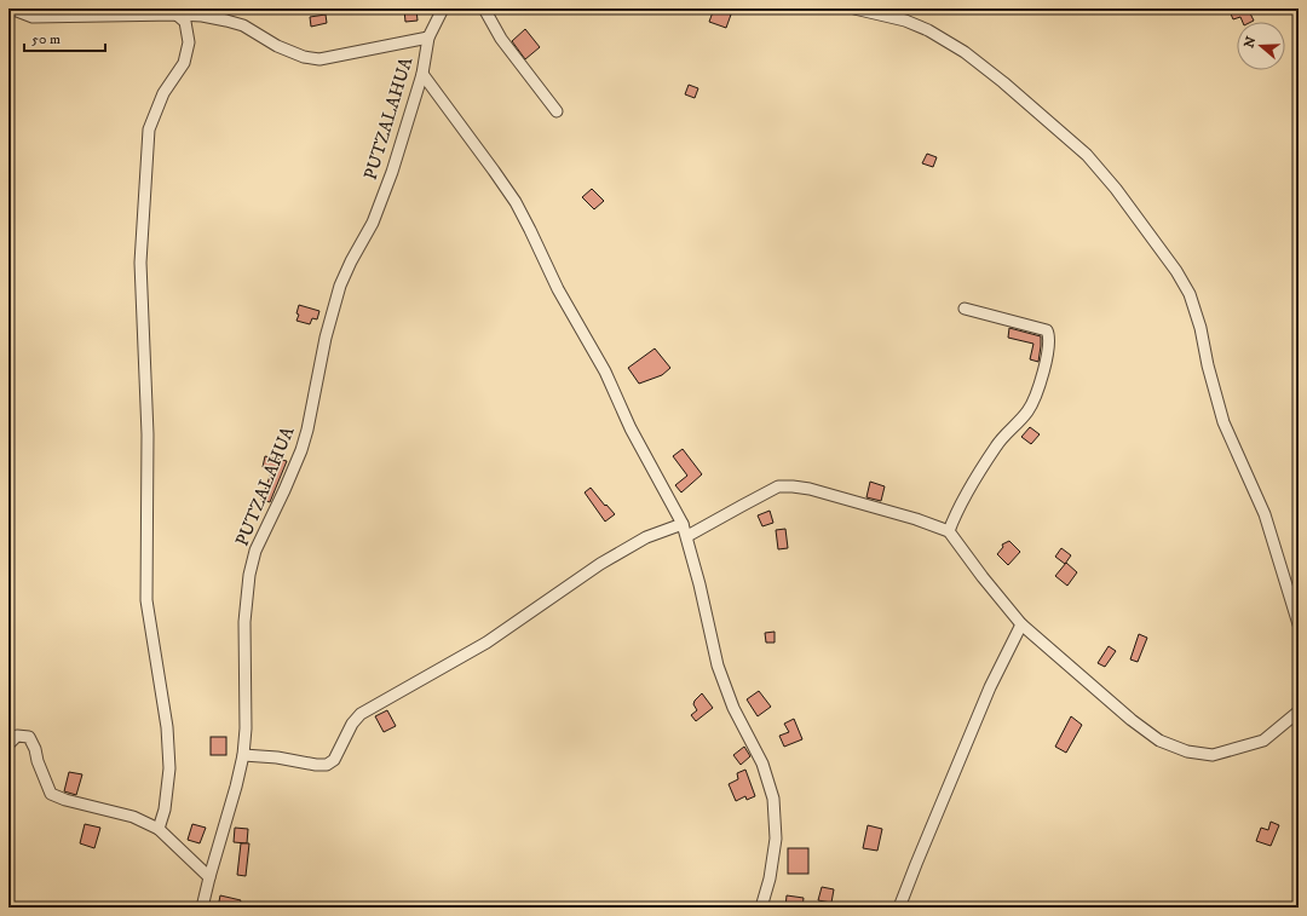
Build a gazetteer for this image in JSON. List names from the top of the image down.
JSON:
{
  "streets": {
    "street": ["PUTZALAHUA"]
  },
  "scale_bar": "50 m",
  "north": "left"
}
